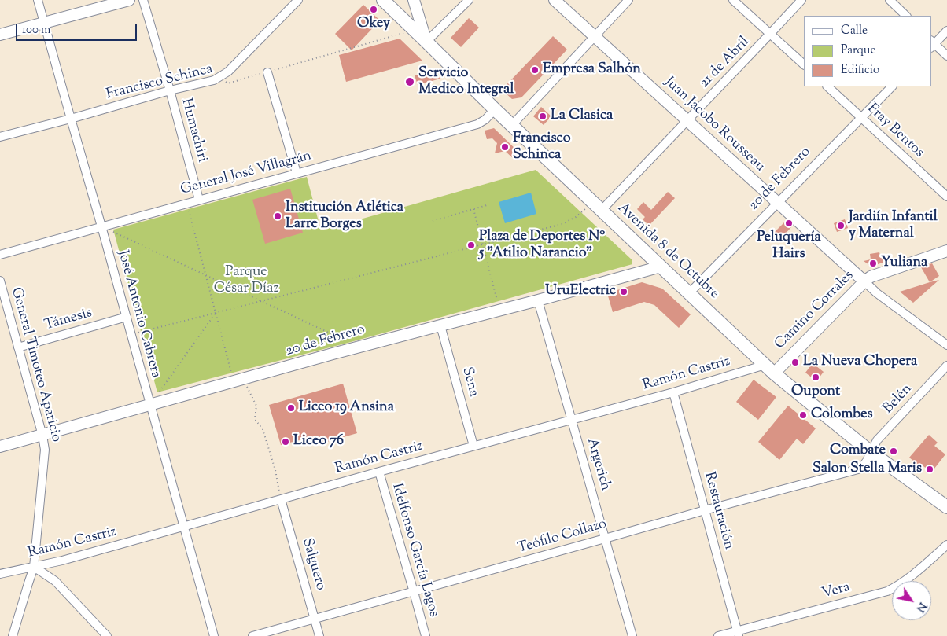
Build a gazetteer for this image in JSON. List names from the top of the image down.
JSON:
{
  "streets": {
    "main road": ["Avenida 8 de Octubre"],
    "street": [
      "21 de Abril",
      "Francisco Schinca",
      "Juan Jacobo Rousseau",
      "Humachiri",
      "Fray Bentos",
      "General José Villagrán",
      "20 de Febrero",
      "Camino Corrales",
      "José Antonio Cabrera",
      "Támesis",
      "General Timoteo Aparicio",
      "Ramón Castriz",
      "Sena",
      "Belén",
      "Argerich",
      "Restauración",
      "Teófilo Collazo",
      "Idelfonso García Lagos",
      "Salguero",
      "Vera"
    ]
  },
  "crossings": [
    ["21 de Abril", "Juan Jacobo Rousseau"],
    ["21 de Abril", "Avenida 8 de Octubre"],
    ["Francisco Schinca", "Humachiri"],
    ["Francisco Schinca", "Avenida 8 de Octubre"],
    ["Francisco Schinca", "José Antonio Cabrera"],
    ["Juan Jacobo Rousseau", "20 de Febrero"],
    ["Juan Jacobo Rousseau", "Camino Corrales"],
    ["Humachiri", "General José Villagrán"],
    ["Fray Bentos", "20 de Febrero"],
    ["General José Villagrán", "Avenida 8 de Octubre"],
    ["General José Villagrán", "José Antonio Cabrera"],
    ["20 de Febrero", "Avenida 8 de Octubre"],
    ["20 de Febrero", "José Antonio Cabrera"],
    ["20 de Febrero", "General Timoteo Aparicio"],
    ["20 de Febrero", "Sena"],
    ["20 de Febrero", "Argerich"],
    ["Avenida 8 de Octubre", "Camino Corrales"],
    ["Avenida 8 de Octubre", "Ramón Castriz"],
    ["Avenida 8 de Octubre", "Belén"],
    ["Avenida 8 de Octubre", "Teófilo Collazo"],
    ["Camino Corrales", "Ramón Castriz"],
    ["José Antonio Cabrera", "Támesis"],
    ["José Antonio Cabrera", "Ramón Castriz"],
    ["Támesis", "General Timoteo Aparicio"],
    ["General Timoteo Aparicio", "Ramón Castriz"],
    ["Ramón Castriz", "Sena"],
    ["Ramón Castriz", "Argerich"],
    ["Ramón Castriz", "Restauración"],
    ["Ramón Castriz", "Idelfonso García Lagos"],
    ["Ramón Castriz", "Salguero"],
    ["Belén", "Teófilo Collazo"],
    ["Argerich", "Teófilo Collazo"],
    ["Restauración", "Teófilo Collazo"],
    ["Restauración", "Vera"],
    ["Teófilo Collazo", "Idelfonso García Lagos"],
    ["Teófilo Collazo", "Salguero"]
  ],
  "parks": ["Parque César Díaz"],
  "places": [
    "Okey",
    "Empresa Salhón",
    "Servicio Medico Integral",
    "La Clasica",
    "Francisco Schinca",
    "Institución Atlética Larre Borges",
    "Peluquería Hairs",
    "Jardiín Infantil y Maternal",
    "Plaza de Deportes Nº 5 \"Atilio Narancio\"",
    "Yuliana",
    "UruElectric",
    "La Nueva Chopera",
    "Oupont",
    "Liceo 19 Ansina",
    "Colombes",
    "Liceo 76",
    "Combate",
    "Salon Stella Maris"
  ],
  "legend": ["Calle", "Parque", "Edificio"],
  "scale_bar": "100 m",
  "north": "bottom right"
}
